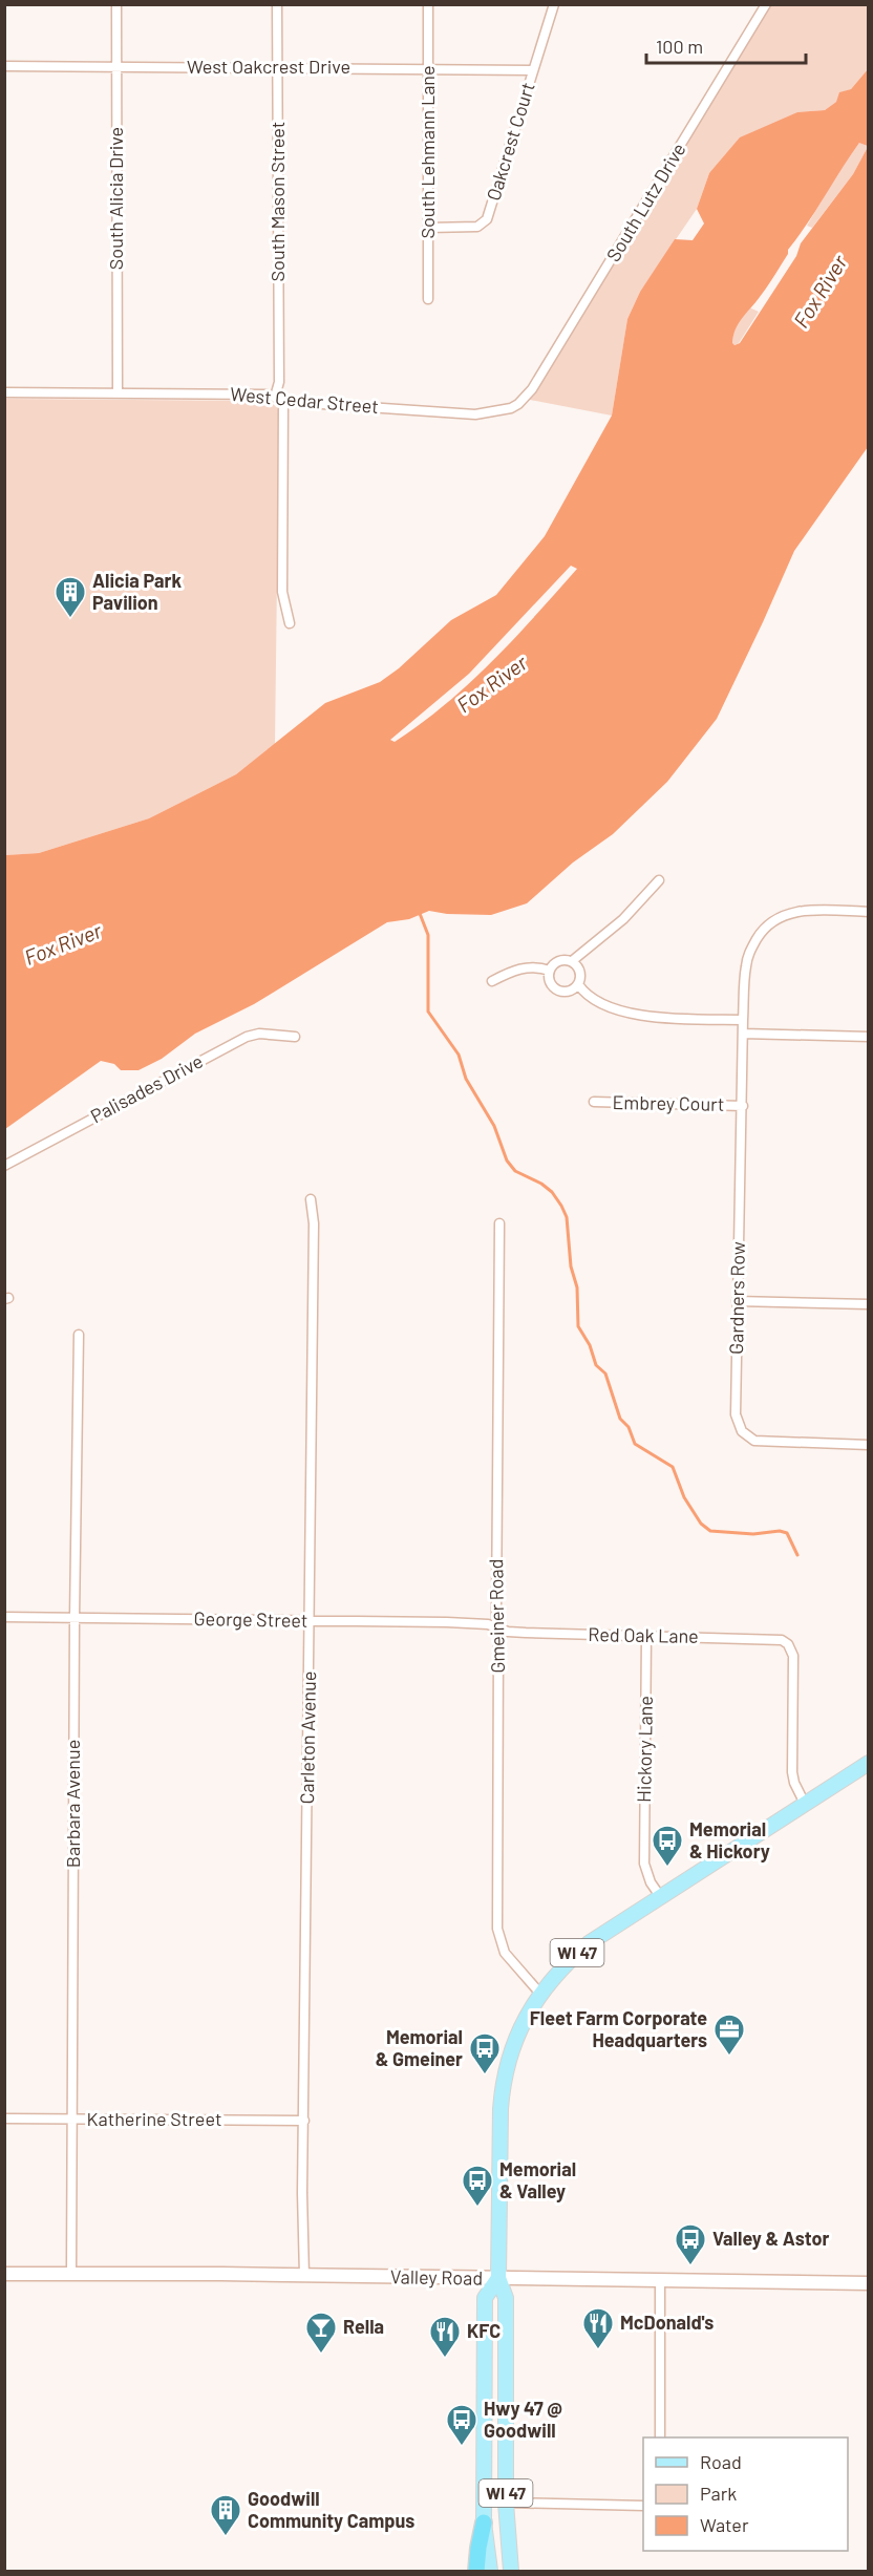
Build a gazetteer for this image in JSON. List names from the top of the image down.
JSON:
{
  "streets": {
    "main road": ["WI 47", "Valley Road"],
    "street": [
      "West Oakcrest Drive",
      "Oakcrest Court",
      "South Lehmann Lane",
      "South Alicia Drive",
      "South Mason Street",
      "South Lutz Drive",
      "West Cedar Street",
      "Palisades Drive",
      "Embrey Court",
      "Gardners Row",
      "Gmeiner Road",
      "George Street",
      "Red Oak Lane",
      "Carleton Avenue",
      "Hickory Lane",
      "Barbara Avenue",
      "Katherine Street"
    ]
  },
  "crossings": [
    ["West Oakcrest Drive", "Oakcrest Court"],
    ["West Oakcrest Drive", "South Lehmann Lane"],
    ["West Oakcrest Drive", "South Alicia Drive"],
    ["West Oakcrest Drive", "South Mason Street"],
    ["Oakcrest Court", "South Lehmann Lane"],
    ["South Alicia Drive", "West Cedar Street"],
    ["South Mason Street", "West Cedar Street"],
    ["South Lutz Drive", "West Cedar Street"],
    ["Embrey Court", "Gardners Row"],
    ["Gmeiner Road", "George Street"],
    ["Gmeiner Road", "Red Oak Lane"],
    ["Gmeiner Road", "WI 47"],
    ["George Street", "Red Oak Lane"],
    ["George Street", "Carleton Avenue"],
    ["George Street", "Barbara Avenue"],
    ["Red Oak Lane", "Hickory Lane"],
    ["Red Oak Lane", "WI 47"],
    ["Carleton Avenue", "Katherine Street"],
    ["Carleton Avenue", "Valley Road"],
    ["Hickory Lane", "WI 47"],
    ["Barbara Avenue", "Katherine Street"],
    ["Barbara Avenue", "Valley Road"],
    ["WI 47", "Valley Road"]
  ],
  "water": ["Fox River"],
  "places": {
    "building": ["Alicia Park Pavilion", "Goodwill Community Campus"],
    "bus stop": [
      "Memorial & Hickory",
      "Memorial & Gmeiner",
      "Memorial & Valley",
      "Valley & Astor",
      "Hwy 47 @ Goodwill"
    ],
    "office": ["Fleet Farm Corporate Headquarters"],
    "restaurant": ["McDonald's", "KFC"],
    "bar": ["Rella"]
  },
  "legend": ["Road", "Park", "Water"],
  "scale_bar": "100 m"
}
